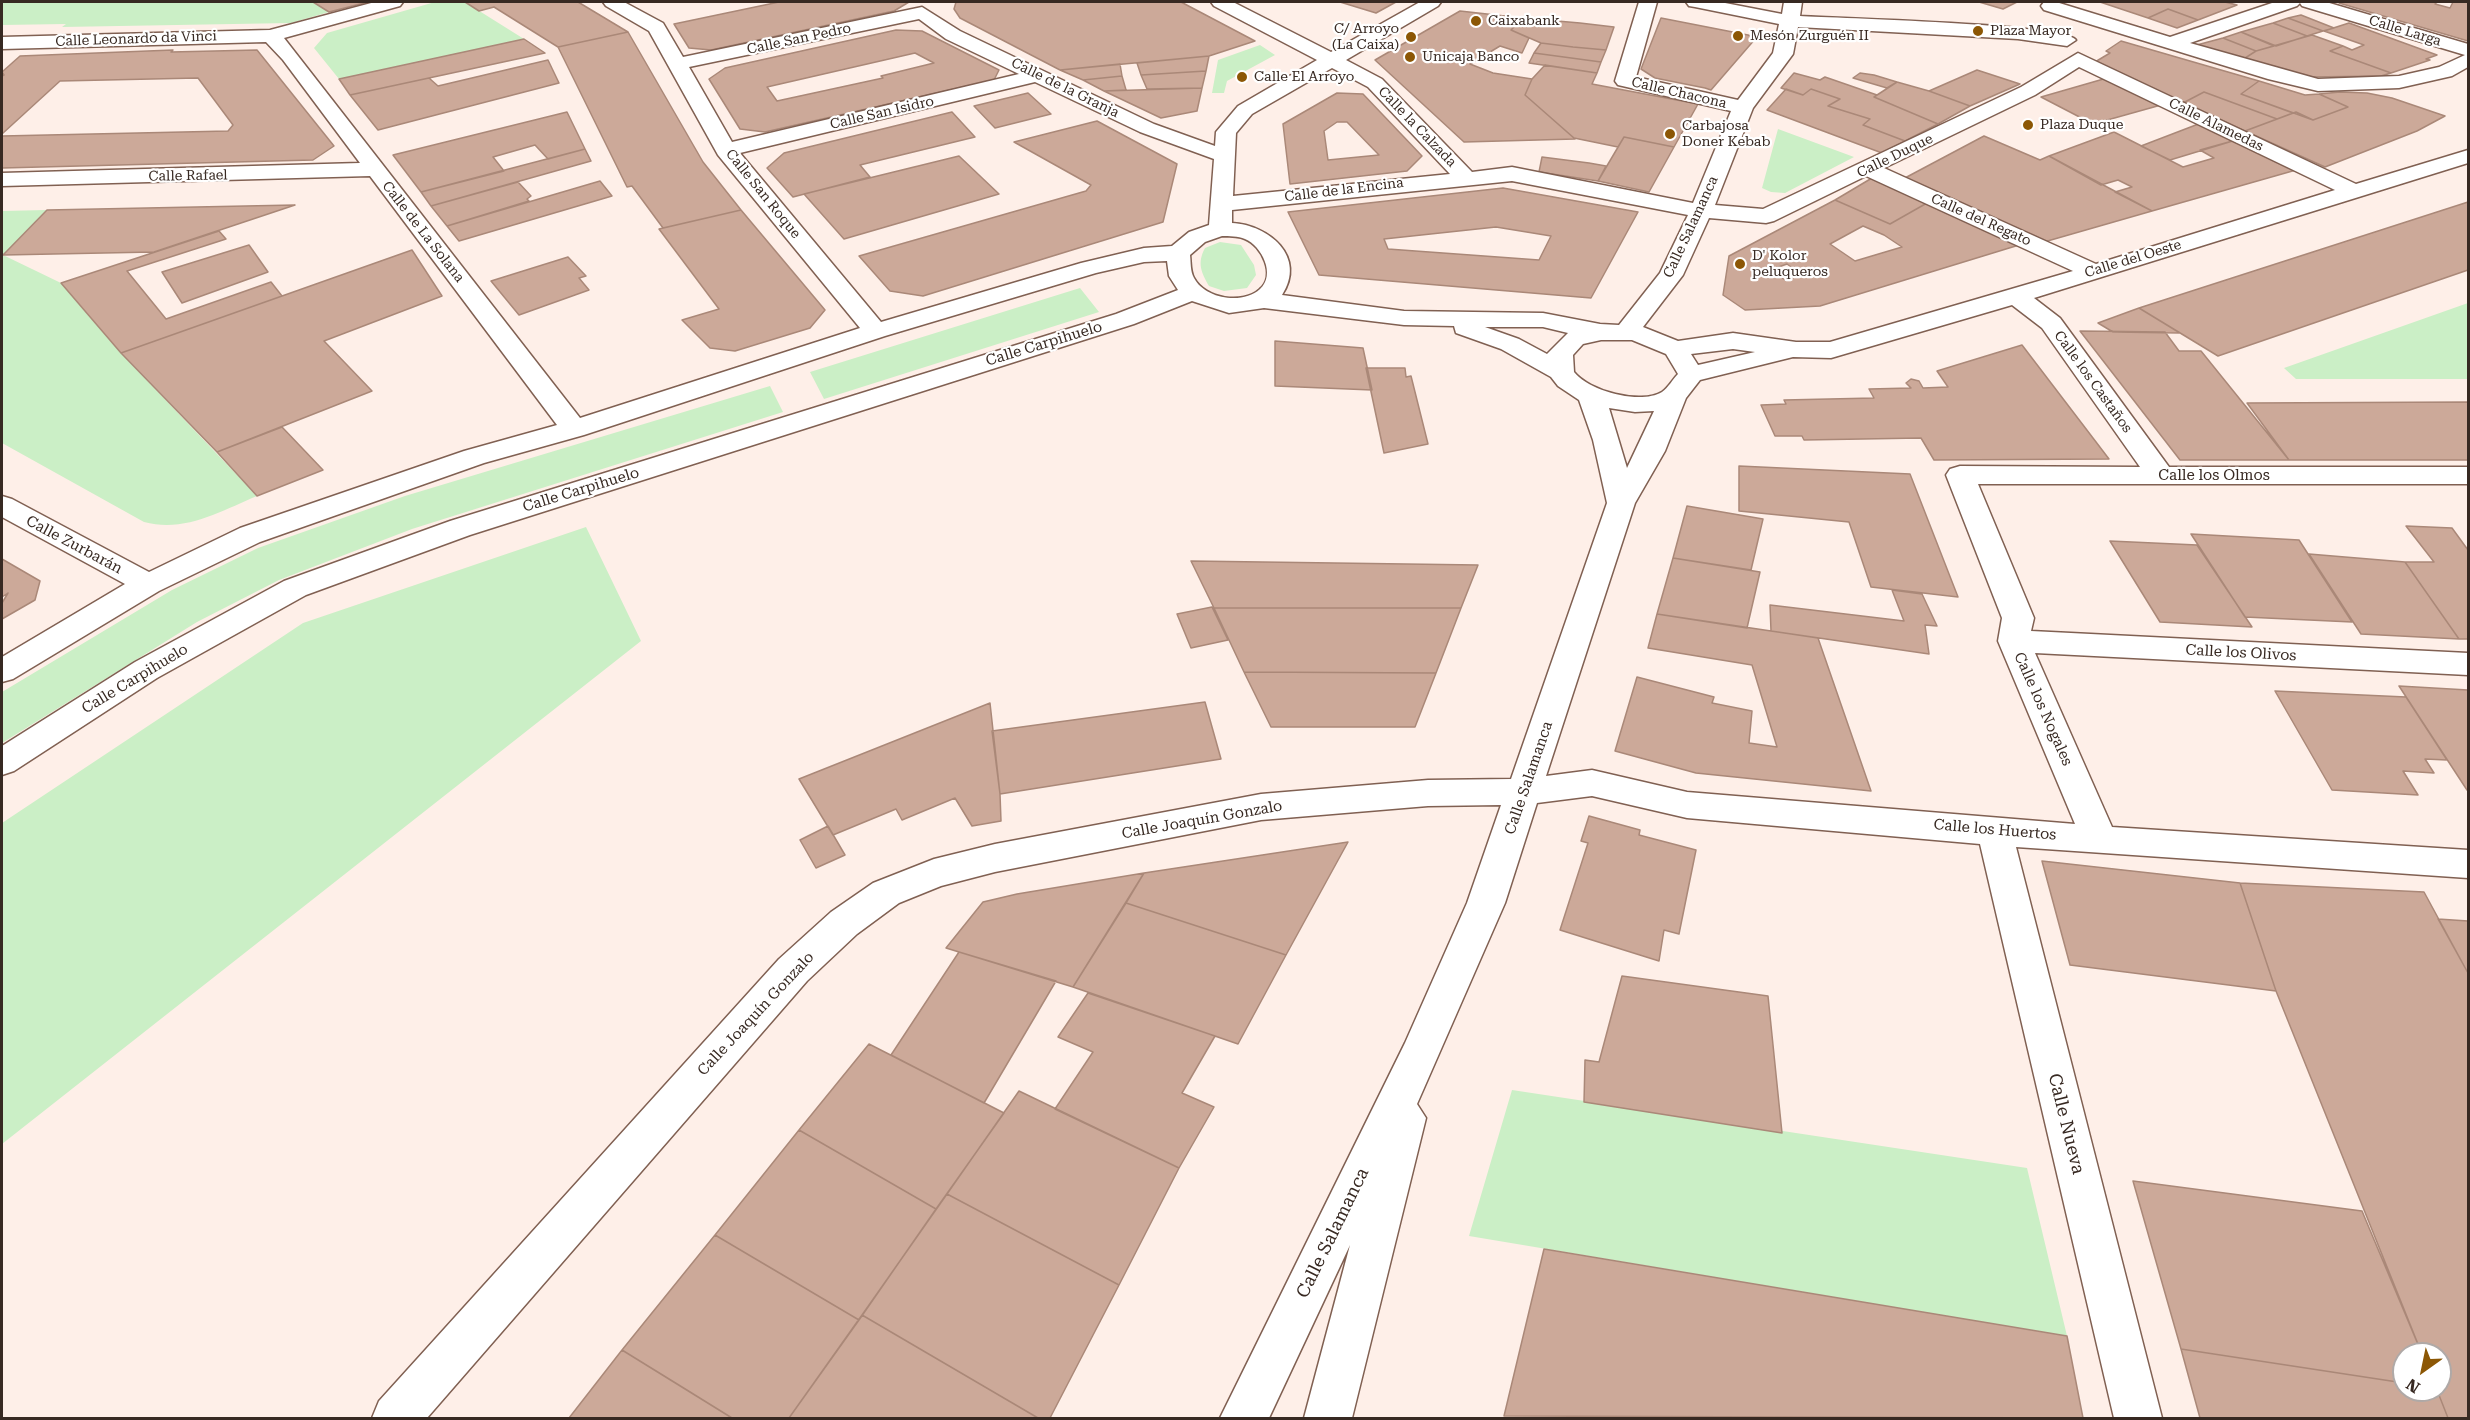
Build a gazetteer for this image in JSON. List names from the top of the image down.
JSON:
{
  "streets": {
    "street": [
      "Calle Larga",
      "Calle Leonardo da Vinci",
      "Calle San Pedro",
      "Calle de la Granja",
      "Calle Chacona",
      "Calle San Isidro",
      "Calle Alamedas",
      "Calle la Calzada",
      "Calle Duque",
      "Calle Rafael",
      "Calle de la Encina",
      "Calle San Roque",
      "Calle del Regato",
      "Calle Salamanca",
      "Calle de La Solana",
      "Calle del Oeste",
      "Calle Carpihuelo",
      "Calle los Castaños",
      "Calle los Olmos",
      "Calle Zurbarán",
      "Calle los Olivos",
      "Calle los Nogales",
      "Calle Joaquín Gonzalo",
      "Calle los Huertos",
      "Calle Nueva"
    ]
  },
  "crossings": [
    ["Calle Leonardo da Vinci", "Calle de La Solana"],
    ["Calle San Pedro", "Calle de la Granja"],
    ["Calle San Pedro", "Calle San Roque"],
    ["Calle de la Granja", "Calle San Isidro"],
    ["Calle Chacona", "Calle Salamanca"],
    ["Calle San Isidro", "Calle San Roque"],
    ["Calle Alamedas", "Calle Duque"],
    ["Calle Alamedas", "Calle del Oeste"],
    ["Calle la Calzada", "Calle Duque"],
    ["Calle la Calzada", "Calle de la Encina"],
    ["Calle la Calzada", "Calle Salamanca"],
    ["Calle Duque", "Calle del Regato"],
    ["Calle Duque", "Calle Salamanca"],
    ["Calle Rafael", "Calle de La Solana"],
    ["Calle del Regato", "Calle del Oeste"],
    ["Calle Salamanca", "Calle del Oeste"],
    ["Calle Salamanca", "Calle Joaquín Gonzalo"],
    ["Calle Salamanca", "Calle los Huertos"],
    ["Calle del Oeste", "Calle los Castaños"],
    ["Calle los Castaños", "Calle los Olmos"],
    ["Calle los Olmos", "Calle los Nogales"],
    ["Calle los Olivos", "Calle los Nogales"],
    ["Calle los Nogales", "Calle los Huertos"],
    ["Calle Joaquín Gonzalo", "Calle los Huertos"],
    ["Calle los Huertos", "Calle Nueva"]
  ],
  "places": [
    "Caixabank",
    "Plaza Mayor",
    "Mesón Zurguén II",
    "C/ Arroyo (La Caixa)",
    "Unicaja Banco",
    "Calle El Arroyo",
    "Plaza Duque",
    "Carbajosa Doner Kebab",
    "D' Kolor peluqueros"
  ],
  "north": "bottom left"
}
